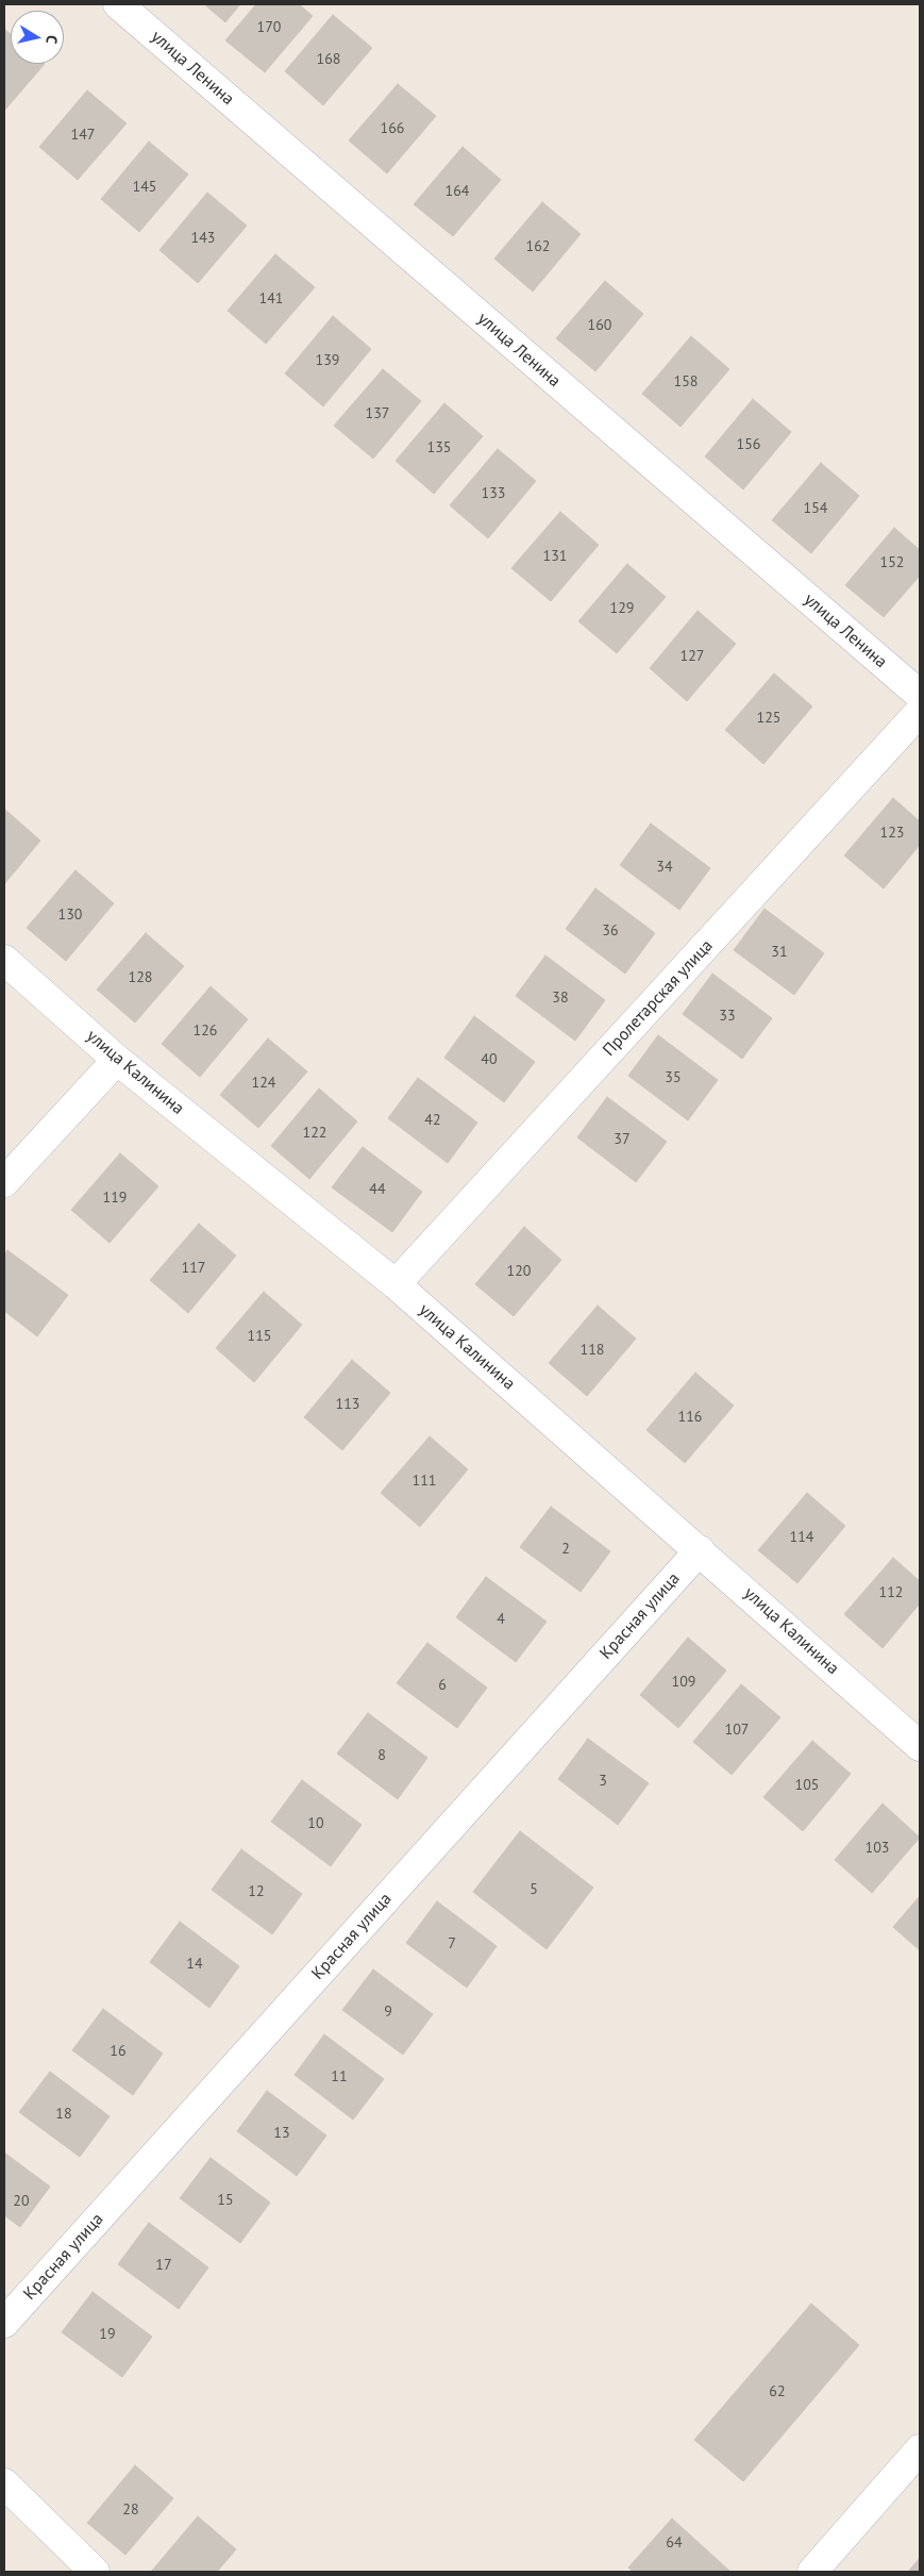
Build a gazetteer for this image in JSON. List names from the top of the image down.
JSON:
{
  "streets": {
    "street": [
      "улица Ленина",
      "Пролетарская улица",
      "улица Калинина",
      "Красная улица"
    ]
  },
  "crossings": [
    ["Пролетарская улица", "улица Калинина"],
    ["улица Калинина", "Красная улица"]
  ],
  "house_numbers": [
    "170",
    "168",
    "166",
    "147",
    "145",
    "164",
    "143",
    "162",
    "141",
    "160",
    "139",
    "158",
    "137",
    "156",
    "135",
    "133",
    "154",
    "131",
    "152",
    "129",
    "127",
    "125",
    "123",
    "34",
    "130",
    "36",
    "31",
    "128",
    "38",
    "33",
    "126",
    "40",
    "35",
    "124",
    "42",
    "122",
    "37",
    "44",
    "119",
    "117",
    "120",
    "115",
    "118",
    "113",
    "116",
    "111",
    "114",
    "2",
    "112",
    "4",
    "109",
    "6",
    "107",
    "8",
    "3",
    "105",
    "10",
    "103",
    "5",
    "12",
    "7",
    "14",
    "9",
    "16",
    "11",
    "18",
    "13",
    "15",
    "20",
    "17",
    "19",
    "62",
    "28",
    "64"
  ],
  "north": "right"
}
